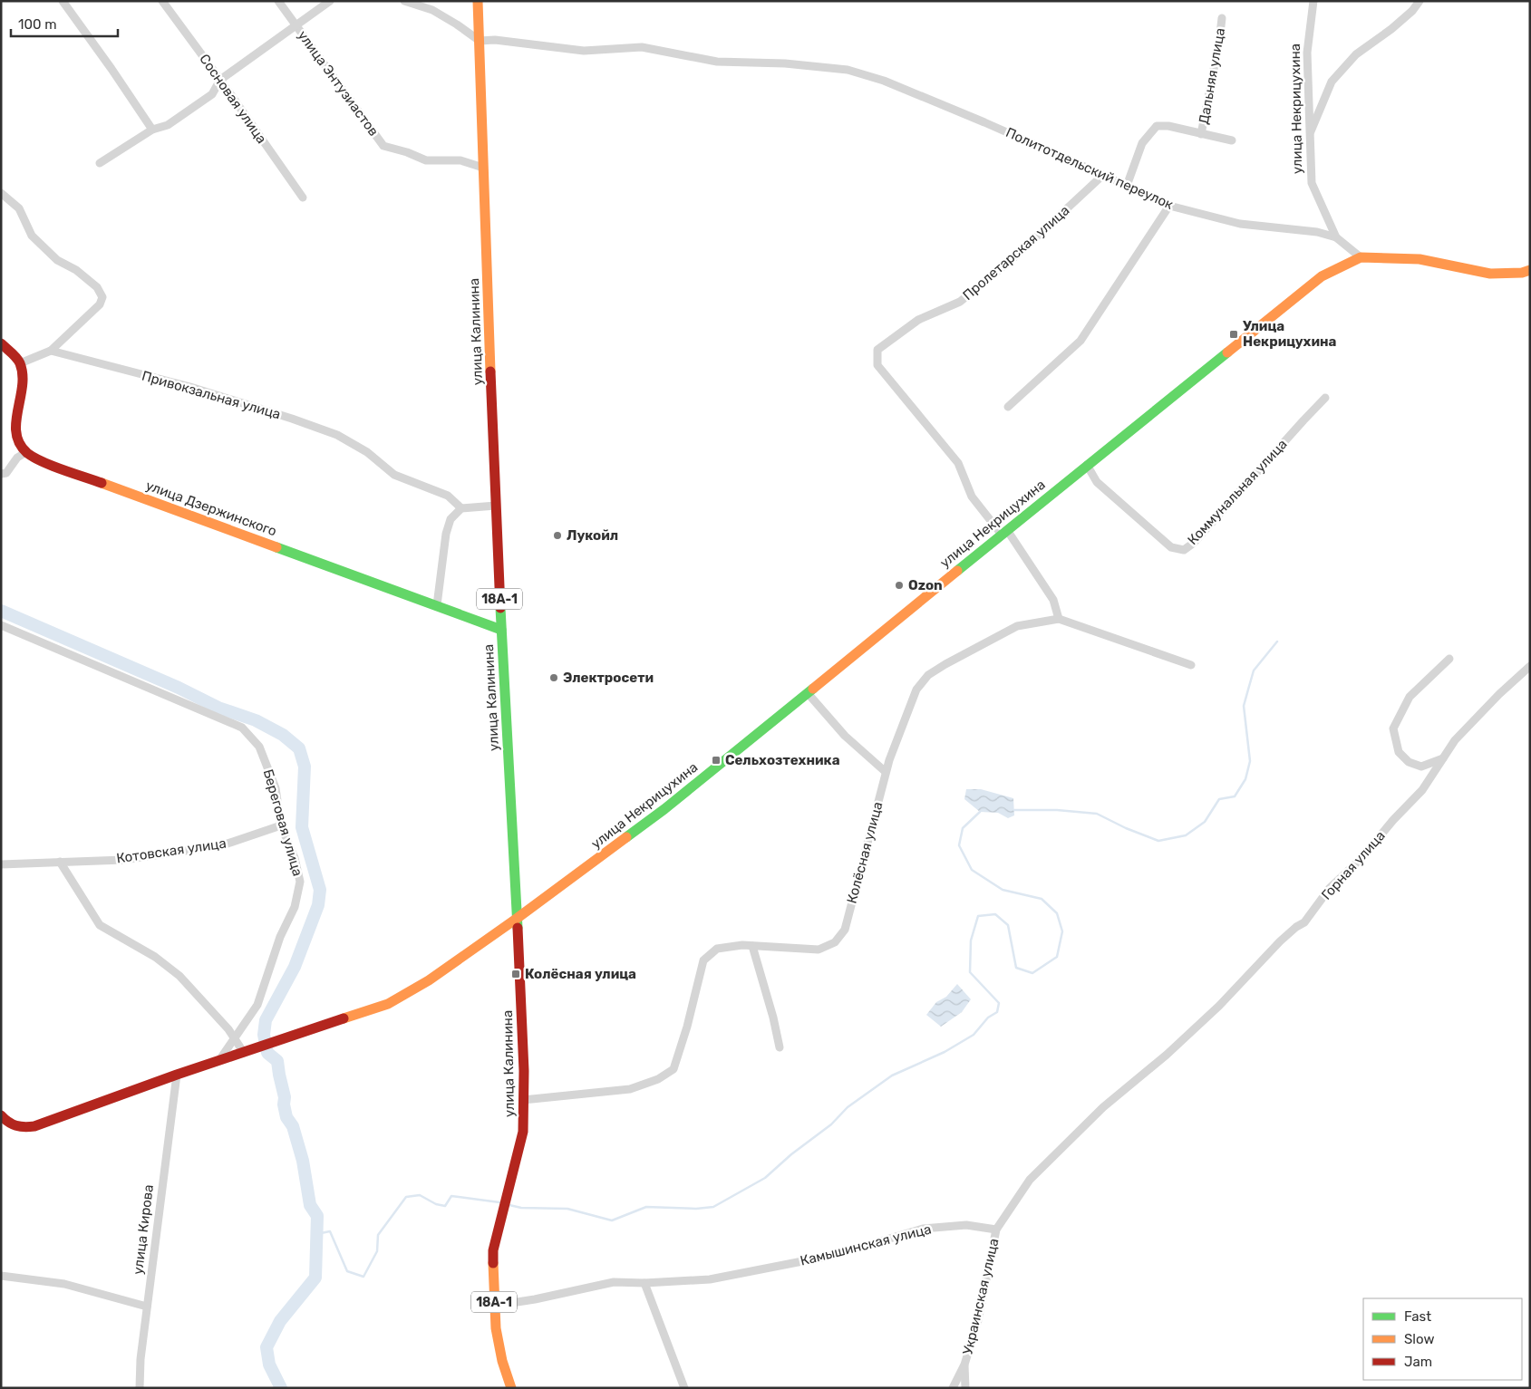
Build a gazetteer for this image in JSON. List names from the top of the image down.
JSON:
{
  "streets": {
    "street": [
      "Дальняя улица",
      "улица Энтузиастов",
      "Сосновая улица",
      "улица Некрицухина",
      "Политотдельский переулок",
      "Пролетарская улица",
      "улица Калинина",
      "Привокзальная улица",
      "Коммунальная улица",
      "улица Дзержинского",
      "18А-1",
      "Береговая улица",
      "Котовская улица",
      "Колёсная улица",
      "Горная улица",
      "улица Кирова",
      "Камышинская улица",
      "Украинская улица"
    ]
  },
  "crossings": [
    ["улица Энтузиастов", "улица Калинина"],
    ["улица Некрицухина", "Политотдельский переулок"],
    ["улица Некрицухина", "Пролетарская улица"],
    ["улица Некрицухина", "улица Калинина"],
    ["улица Некрицухина", "Коммунальная улица"],
    ["Политотдельский переулок", "Пролетарская улица"],
    ["Политотдельский переулок", "улица Калинина"],
    ["улица Калинина", "улица Дзержинского"],
    ["улица Калинина", "Колёсная улица"],
    ["улица Калинина", "Камышинская улица"],
    ["Береговая улица", "Котовская улица"],
    ["Горная улица", "Камышинская улица"],
    ["Горная улица", "Украинская улица"],
    ["Камышинская улица", "Украинская улица"]
  ],
  "places": {
    "transit": ["Улица Некрицухина", "Сельхозтехника", "Колёсная улица"],
    "other": ["Лукойл", "Ozon", "Электросети"]
  },
  "legend": ["Fast", "Slow", "Jam"],
  "scale_bar": "100 m"
}
